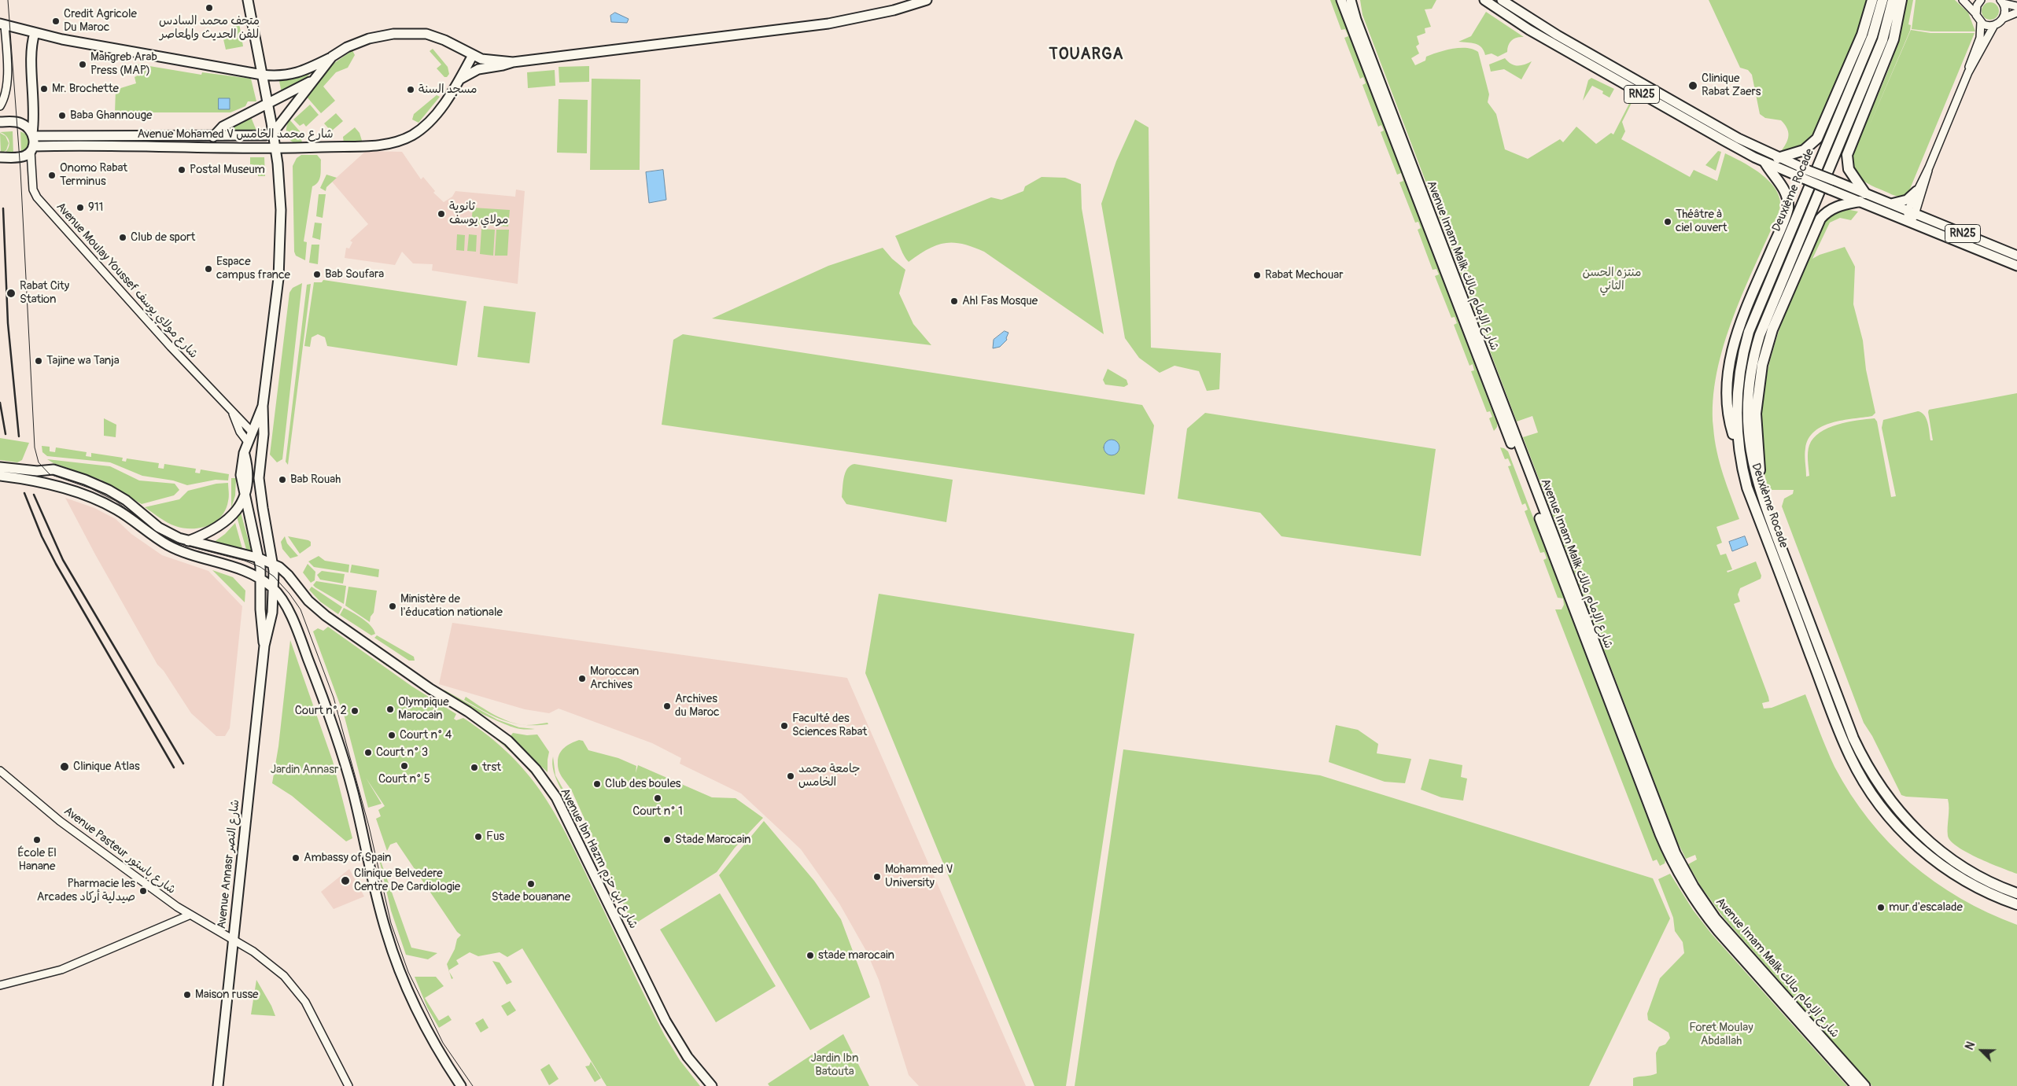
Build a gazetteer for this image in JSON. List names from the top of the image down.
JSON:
{
  "streets": {
    "highway": ["Deuxième Rocade"],
    "main road": [
      "RN25",
      "Avenue Mohamed V شارع محمد الخامس",
      "Avenue Imam Malik شارع الإمام مالك",
      "Avenue Ibn Hazm شارع ابن حزم",
      "Avenue Annasr شارع النصر"
    ],
    "street": ["Avenue Moulay Youssef شارع مولاي يوسف", "Avenue Pasteur شارع باستور"]
  },
  "crossings": [
    ["Avenue Mohamed V شارع محمد الخامس", "Avenue Moulay Youssef شارع مولاي يوسف"],
    ["Avenue Moulay Youssef شارع مولاي يوسف", "Avenue Annasr شارع النصر"],
    ["Avenue Pasteur شارع باستور", "Avenue Annasr شارع النصر"],
    ["Avenue Ibn Hazm شارع ابن حزم", "Avenue Annasr شارع النصر"]
  ],
  "districts": ["TOUARGA"],
  "parks": [
    "منتزه الحسن الثاني",
    "Jardin Annasr",
    "Foret Moulay Abdallah",
    "Jardin Ibn Batouta"
  ],
  "places": [
    "متحف محمد السادس للفن الحديث والمعاصر",
    "Credit Agricole Du Maroc",
    "Mahgreb Arab Press (MAP)",
    "Clinique Rabat Zaers",
    "Mr. Brochette",
    "مسجد السنة",
    "Baba Ghannouge",
    "Postal Museum",
    "Onomo Rabat Terminus",
    "911",
    "ثانوية مولاي يوسف",
    "Théâtre à ciel ouvert",
    "Club de sport",
    "Espace campus france",
    "Bab Soufara",
    "Rabat Mechouar",
    "Rabat City Station",
    "Ahl Fas Mosque",
    "Tajine wa Tanja",
    "Bab Rouah",
    "Ministère de l'éducation nationale",
    "Moroccan Archives",
    "Archives du Maroc",
    "Olympique Marocain",
    "Court n° 2",
    "Faculté des Sciences Rabat",
    "Court n° 4",
    "Court n° 3",
    "Court n° 5",
    "Clinique Atlas",
    "trst",
    "جامعة محمد الخامس",
    "Club des boules",
    "Court n° 1",
    "Fus",
    "École El Hanane",
    "Stade Marocain",
    "Ambassy of Spain",
    "Mohammed V University",
    "Clinique Belvedere Centre De Cardiologie",
    "Stade bouanane",
    "Pharmacie les Arcades صيدلية أركاد",
    "mur d'escalade",
    "stade marocain",
    "Maison russe"
  ],
  "north": "top left"
}
